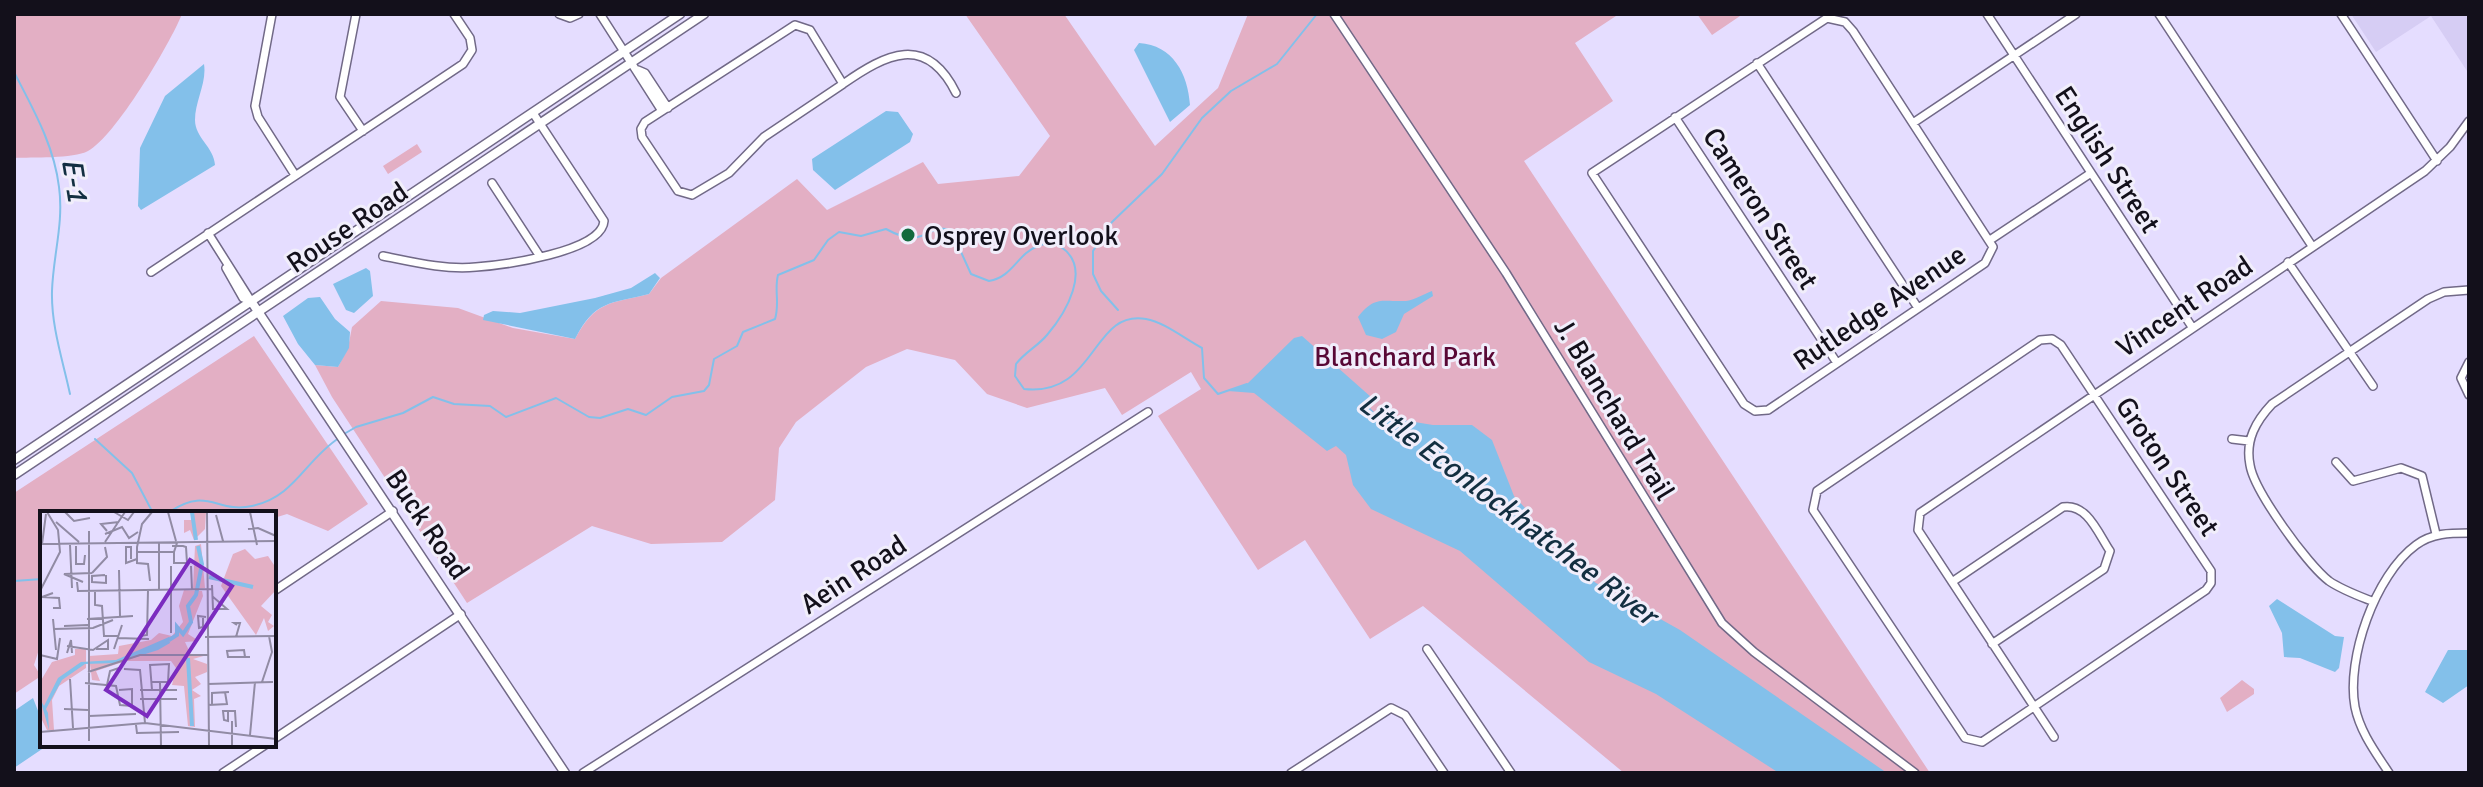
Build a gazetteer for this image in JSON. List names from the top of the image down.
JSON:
{
  "streets": {
    "street": [
      "English Street",
      "Cameron Street",
      "Rouse Road",
      "Vincent Road",
      "Rutledge Avenue",
      "J. Blanchard Trail",
      "Groton Street",
      "Buck Road",
      "Aein Road"
    ]
  },
  "crossings": [
    ["English Street", "Vincent Road"],
    ["English Street", "Rutledge Avenue"],
    ["Cameron Street", "Rutledge Avenue"],
    ["Rouse Road", "Buck Road"],
    ["Vincent Road", "Groton Street"]
  ],
  "water": ["E-1", "Little Econlockhatchee River"],
  "parks": ["Blanchard Park"],
  "places": ["Osprey Overlook"]
}
